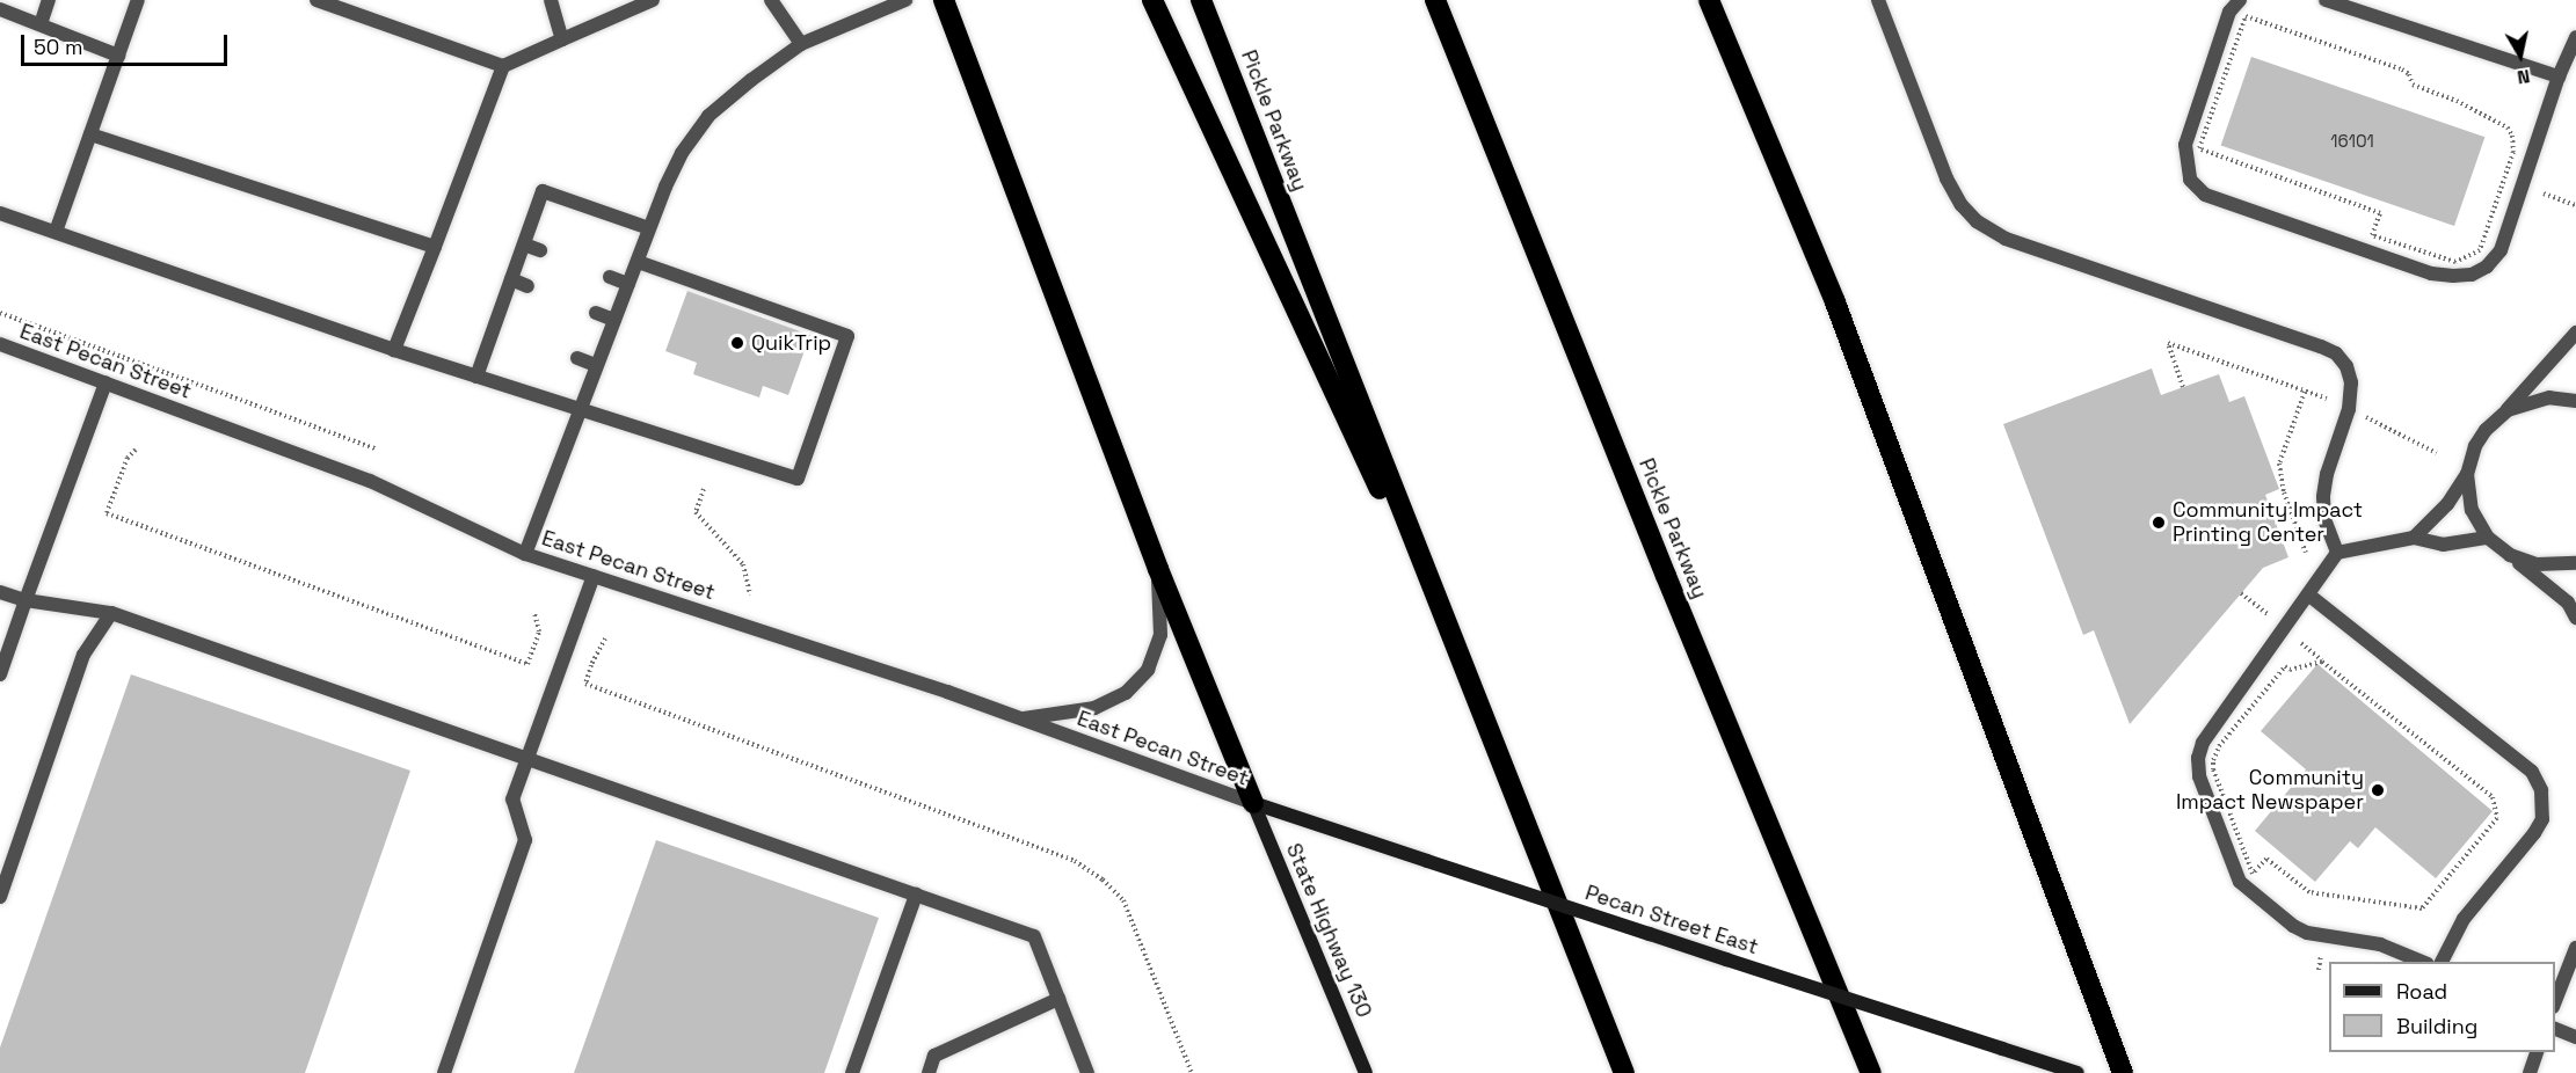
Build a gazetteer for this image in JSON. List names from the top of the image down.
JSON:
{
  "streets": {
    "highway": ["Pickle Parkway"],
    "main road": ["Pecan Street East", "State Highway 130"],
    "street": ["East Pecan Street"]
  },
  "crossings": [
    ["East Pecan Street", "Pecan Street East"],
    ["East Pecan Street", "State Highway 130"],
    ["Pecan Street East", "State Highway 130"]
  ],
  "places": ["QuikTrip", "Community Impact Printing Center", "Community Impact Newspaper"],
  "house_numbers": ["16101"],
  "legend": ["Road", "Building"],
  "scale_bar": "50 m",
  "north": "bottom"
}
